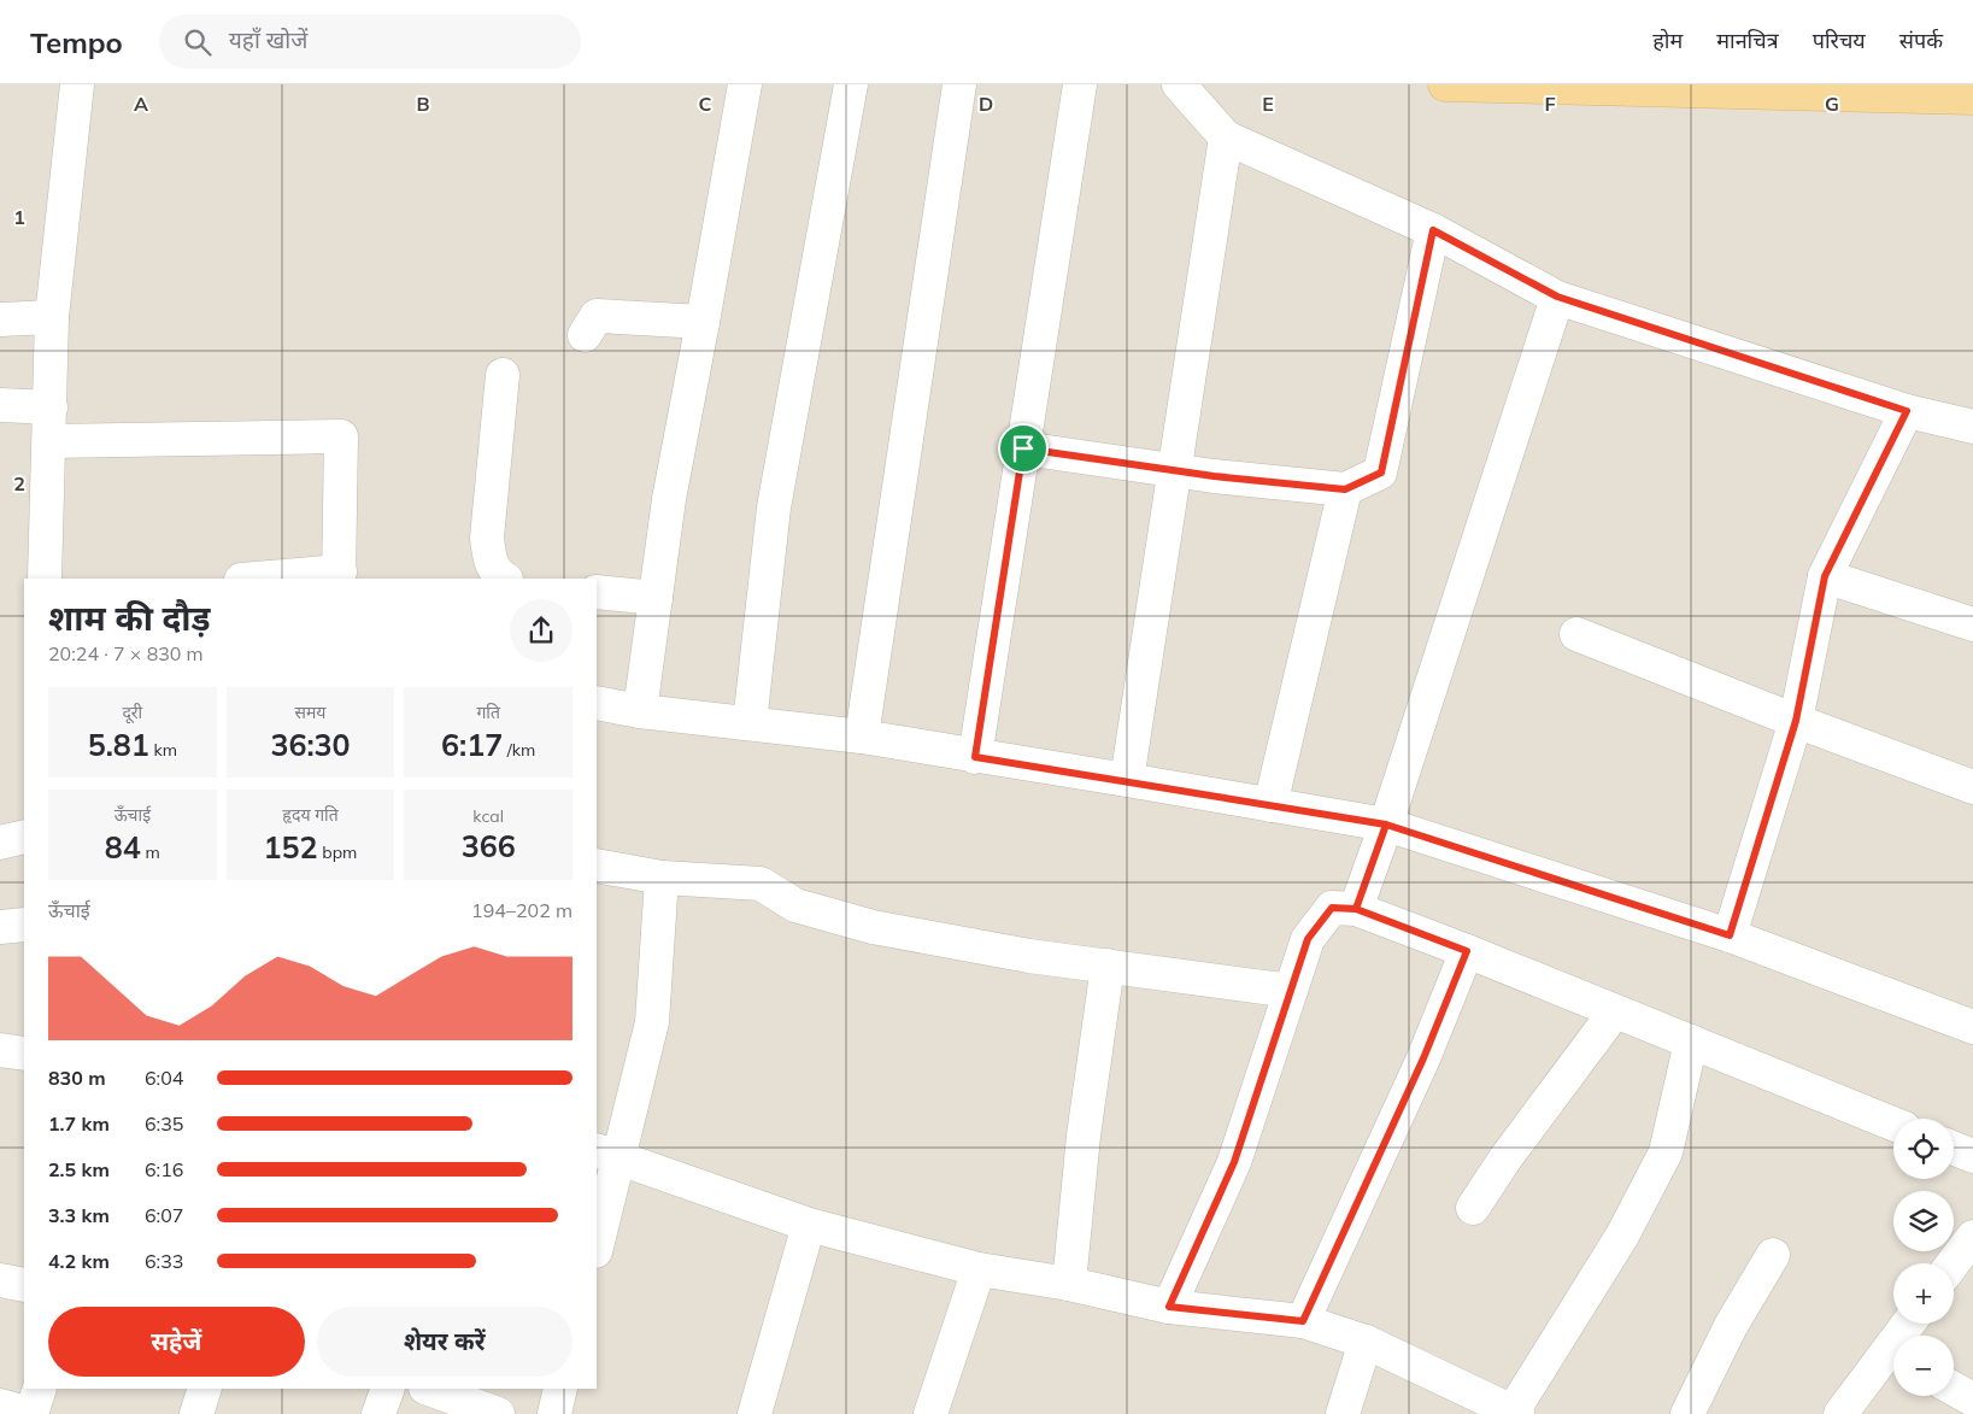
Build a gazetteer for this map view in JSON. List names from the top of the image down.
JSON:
{
  "page": {
    "header": "Tempo",
    "search": "यहाँ खोजें",
    "nav": [
      "होम",
      "मानचित्र",
      "परिचय",
      "संपर्क"
    ],
    "heading": ["शाम की दौड़", "20:24 · 7 × 830 m"],
    "stats": [
      ["दूरी", "5.81 km"],
      ["समय", "36:30"],
      ["गति", "6:17 /km"],
      ["ऊँचाई", "84 m"],
      ["हृदय गति", "152 bpm"],
      ["kcal", "366"]
    ],
    "chart": ["ऊँचाई", "194–202 m"],
    "list": [
      {
        "name": "830 m",
        "note": "6:04"
      },
      {
        "name": "1.7 km",
        "note": "6:35"
      },
      {
        "name": "2.5 km",
        "note": "6:16"
      },
      {
        "name": "3.3 km",
        "note": "6:07"
      },
      {
        "name": "4.2 km",
        "note": "6:33"
      }
    ],
    "map_buttons": ["+", "−"],
    "buttons": ["सहेजें", "शेयर करें"]
  },
  "grid": {
    "columns": [
      "A",
      "B",
      "C",
      "D",
      "E",
      "F",
      "G"
    ],
    "rows": ["1", "2"]
  }
}
